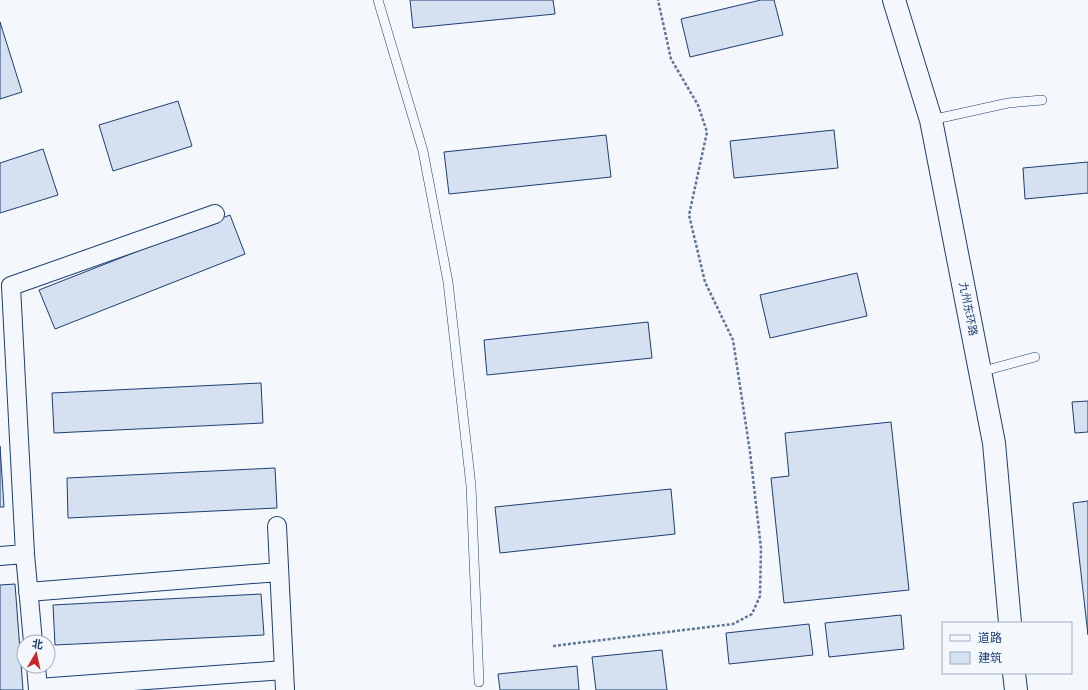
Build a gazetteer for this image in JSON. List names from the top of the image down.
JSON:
{
  "streets": {
    "main road": ["九州东环路"]
  },
  "legend": ["道路", "建筑"],
  "north": "top"
}
